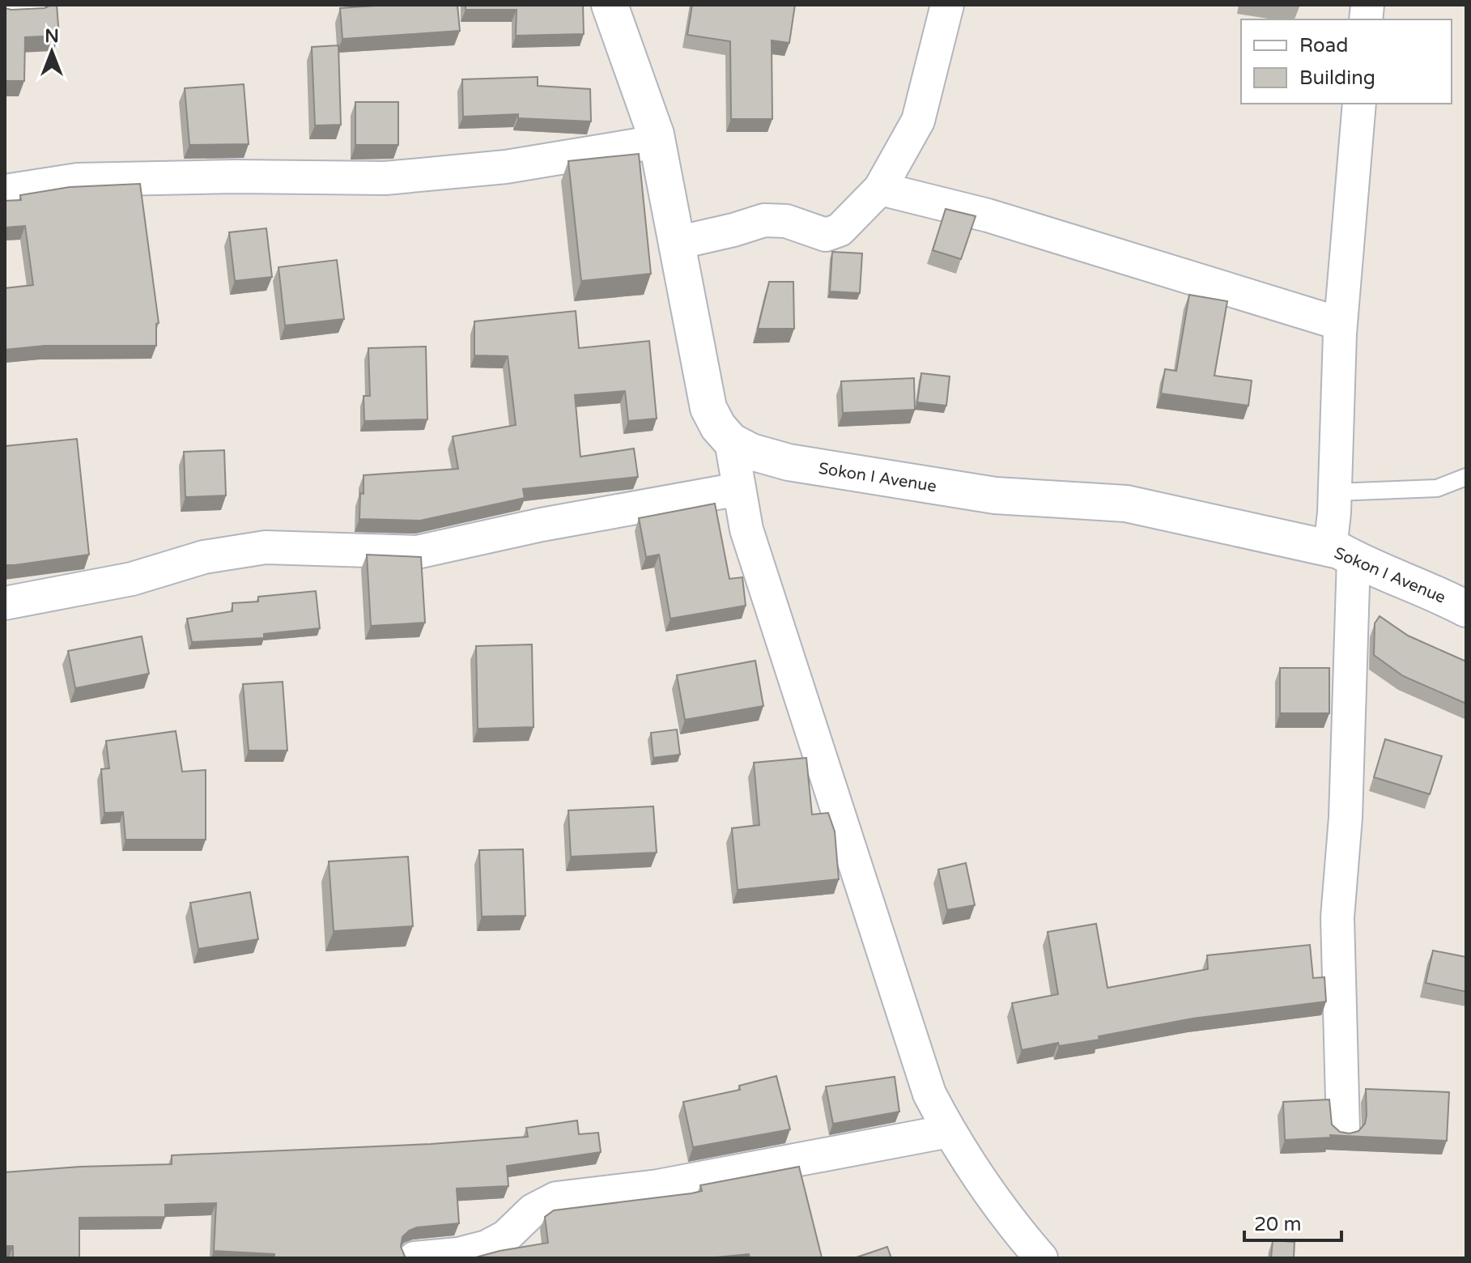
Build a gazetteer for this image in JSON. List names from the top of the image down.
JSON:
{
  "streets": {
    "street": ["Sokon I Avenue"]
  },
  "legend": ["Road", "Building"],
  "scale_bar": "20 m",
  "north": "top"
}
